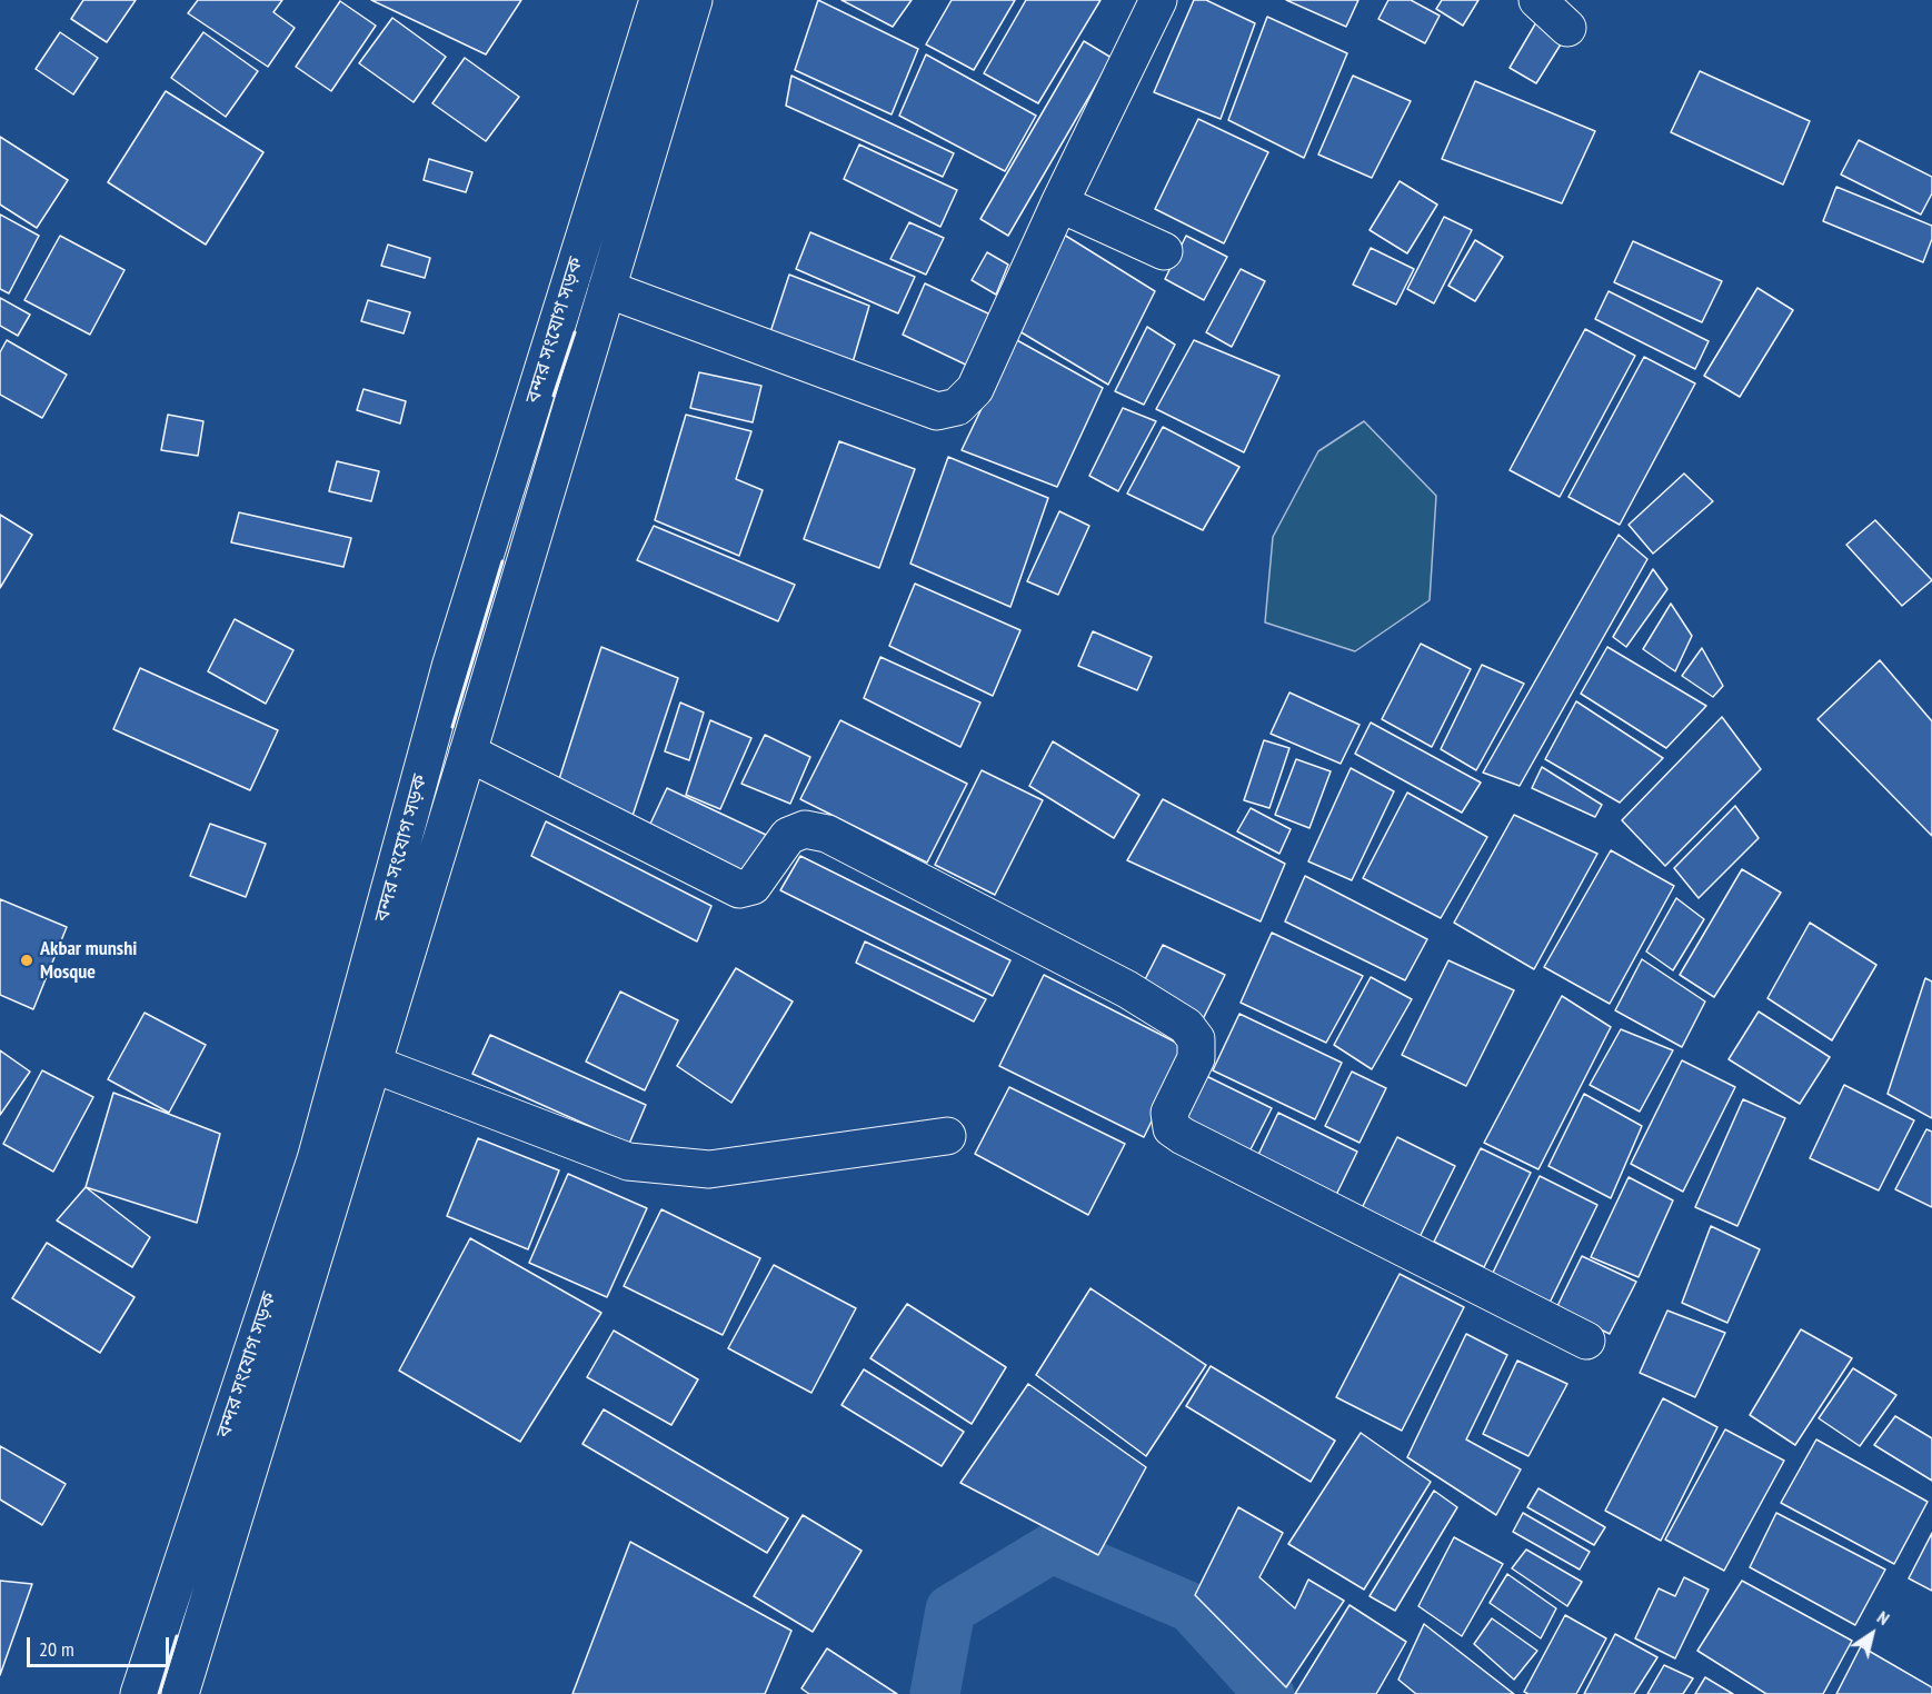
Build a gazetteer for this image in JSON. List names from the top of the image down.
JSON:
{
  "streets": {
    "main road": ["বন্দর সংযোগ সড়ক"]
  },
  "places": ["Akbar munshi Mosque"],
  "scale_bar": "20 m",
  "north": "top right"
}
